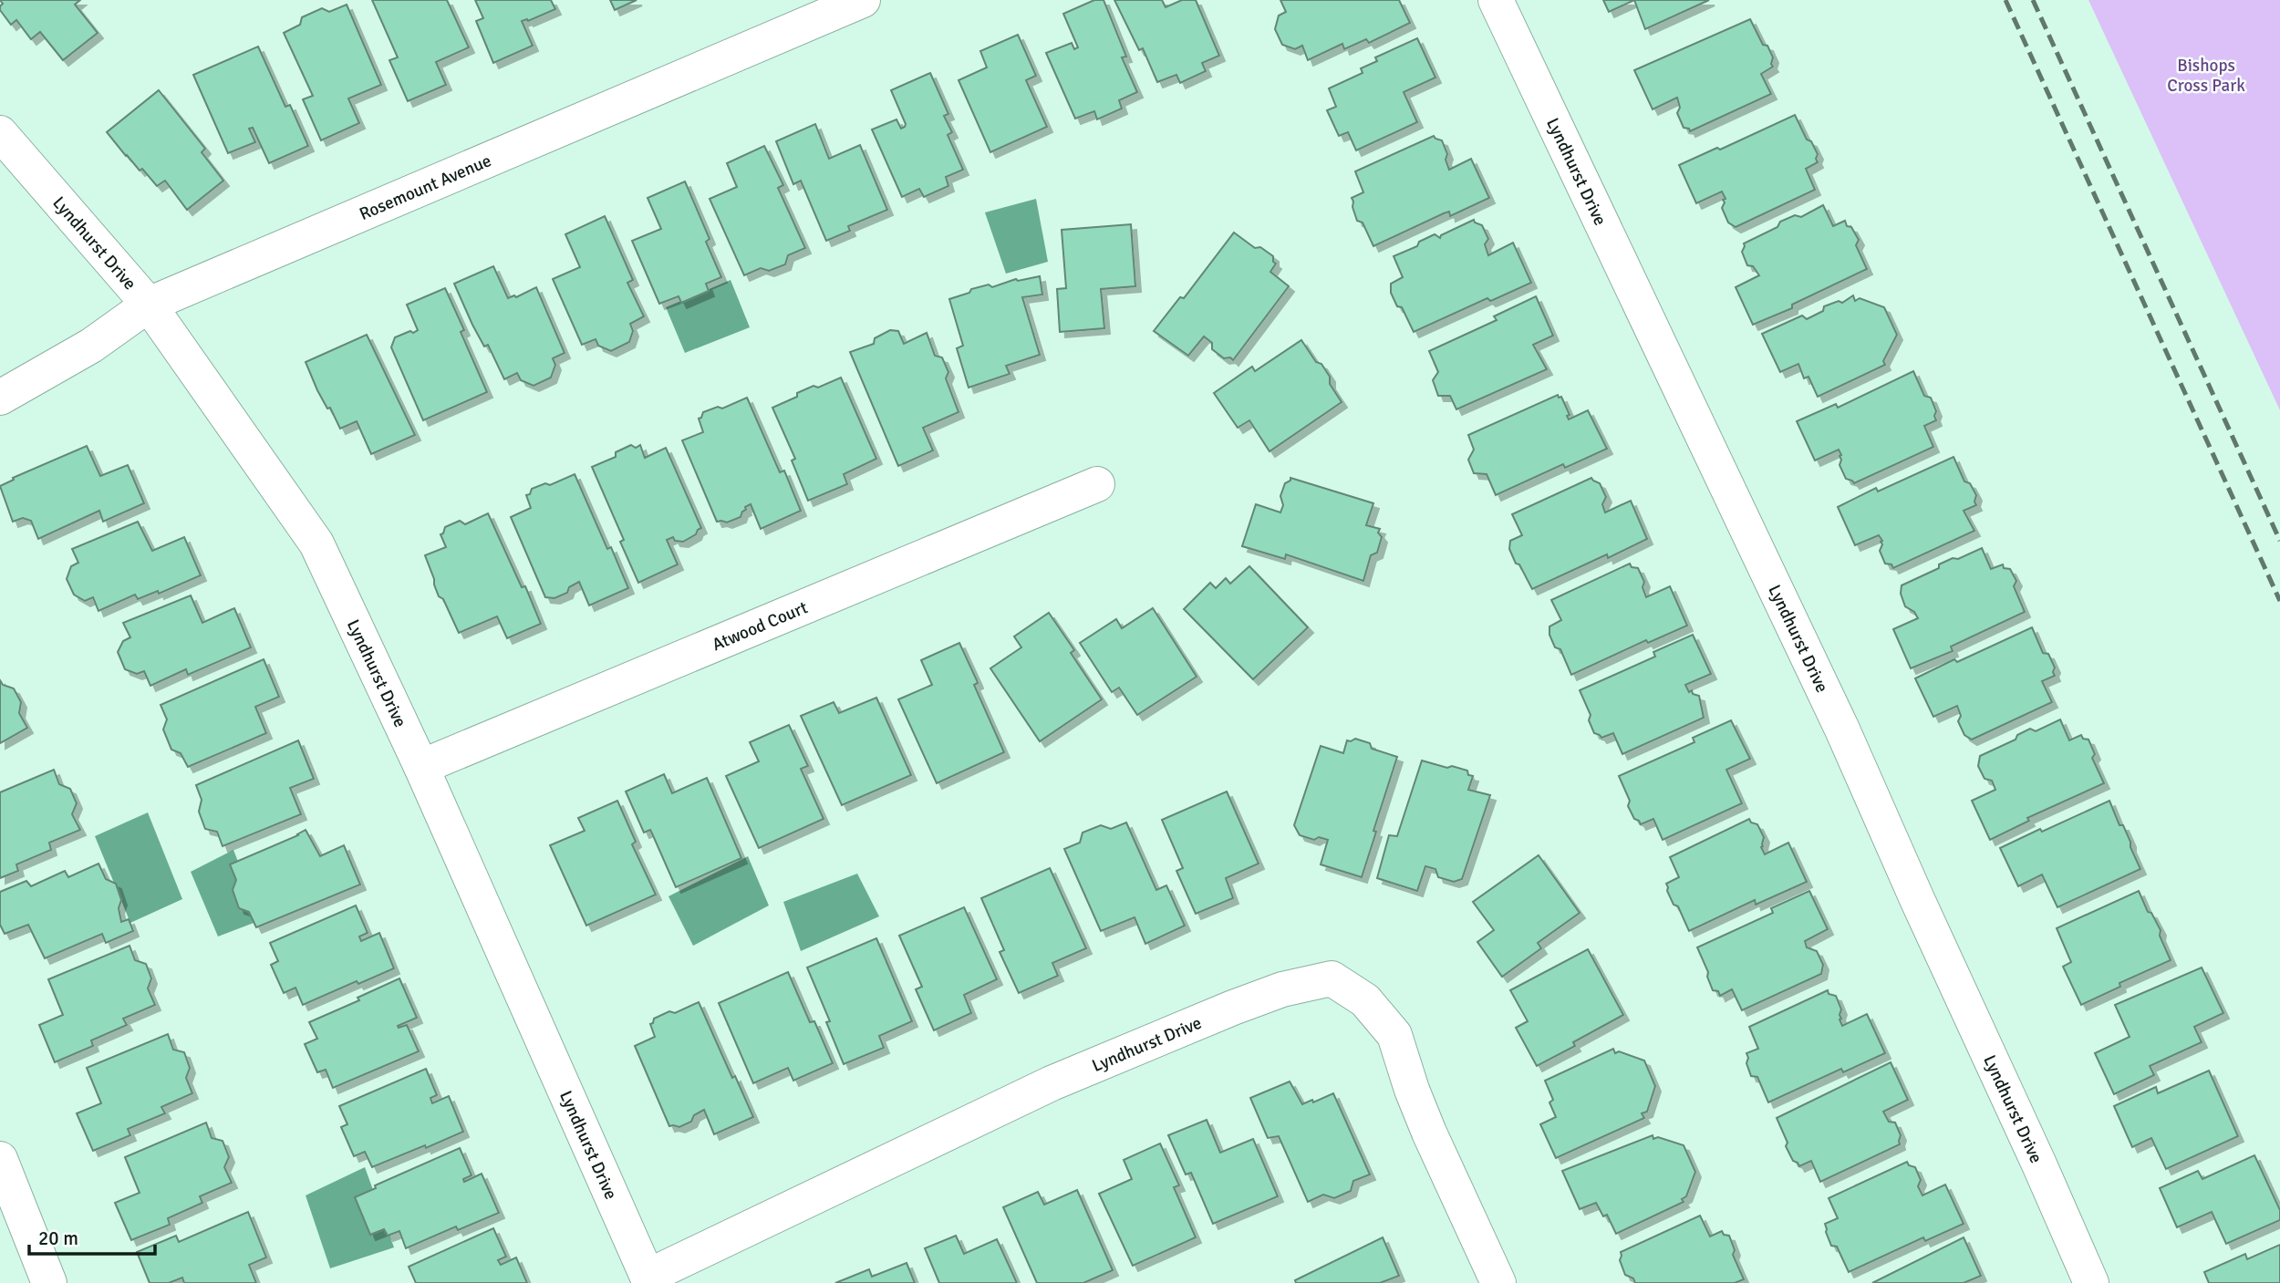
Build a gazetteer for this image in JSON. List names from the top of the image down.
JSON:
{
  "streets": {
    "street": ["Lyndhurst Drive", "Rosemount Avenue", "Atwood Court"]
  },
  "crossings": [
    ["Lyndhurst Drive", "Rosemount Avenue"],
    ["Lyndhurst Drive", "Atwood Court"]
  ],
  "parks": ["Bishops Cross Park"],
  "scale_bar": "20 m"
}
